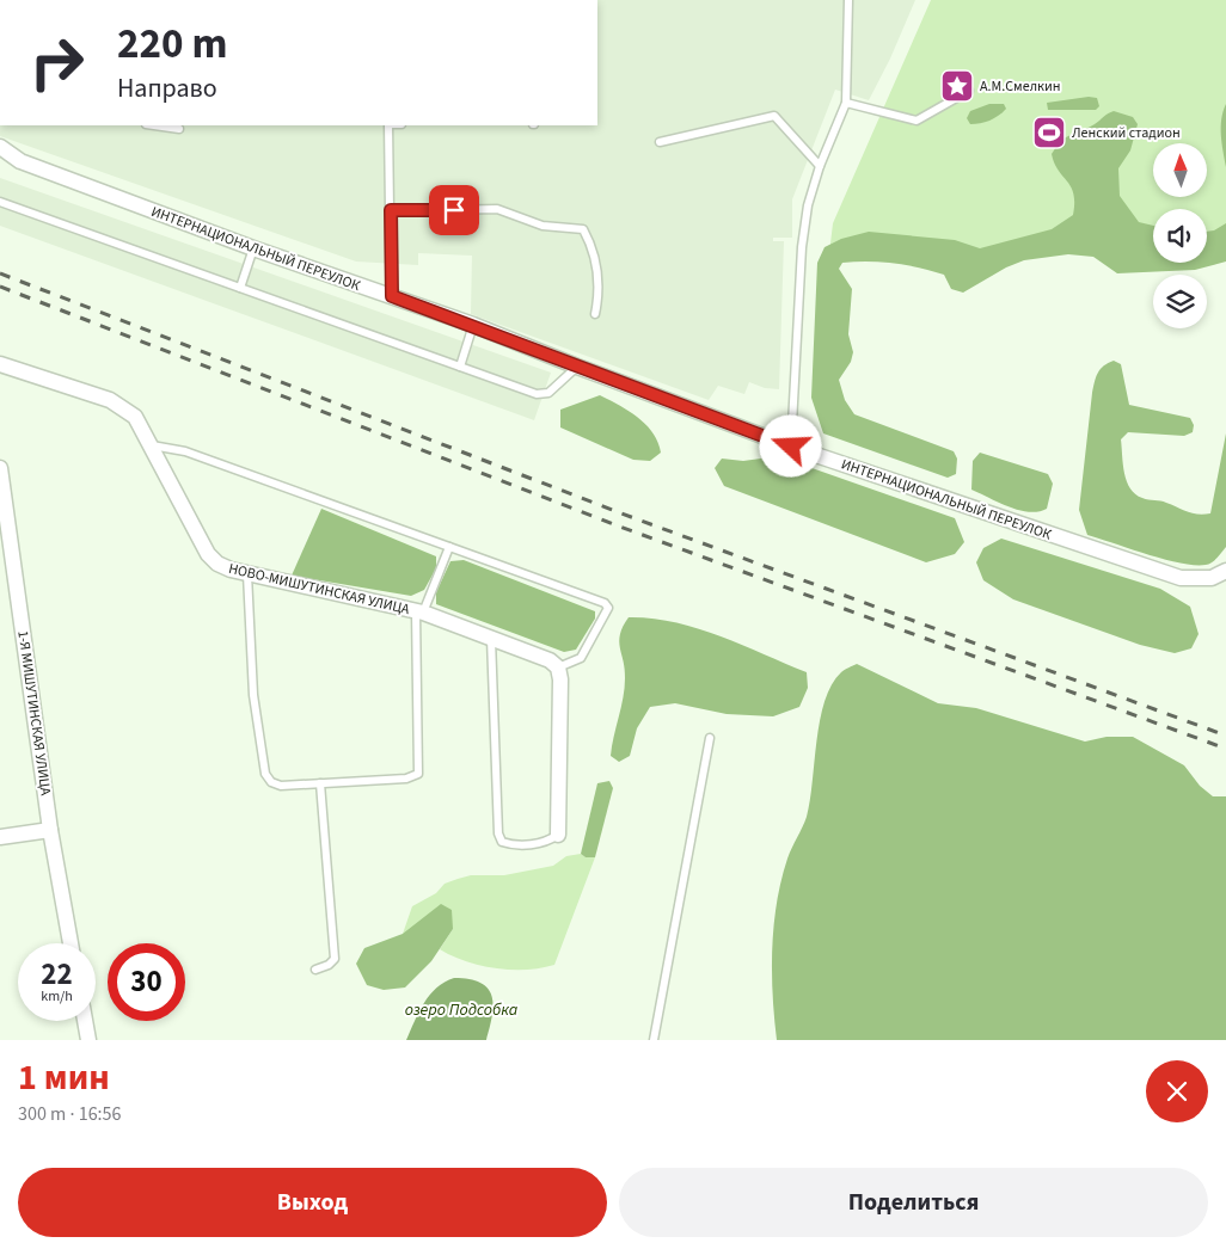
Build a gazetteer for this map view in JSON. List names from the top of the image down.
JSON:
{
  "streets": {
    "street": ["ИНТЕРНАЦИОНАЛЬНЫЙ ПЕРЕУЛОК", "НОВО-МИШУТИНСКАЯ УЛИЦА", "1-Я МИШУТИНСКАЯ УЛИЦА"]
  },
  "water": ["озеро Подсобка"],
  "places": {
    "place": ["А.М.Смелкин"],
    "sports": ["Ленский стадион"]
  },
  "north": "top",
  "page": {
    "turn": ["220 m", "Направо"],
    "speed": "22 km/h",
    "limit": "30",
    "heading": ["1 мин", "300 m · 16:56"],
    "buttons": ["Выход", "Поделиться"]
  }
}
